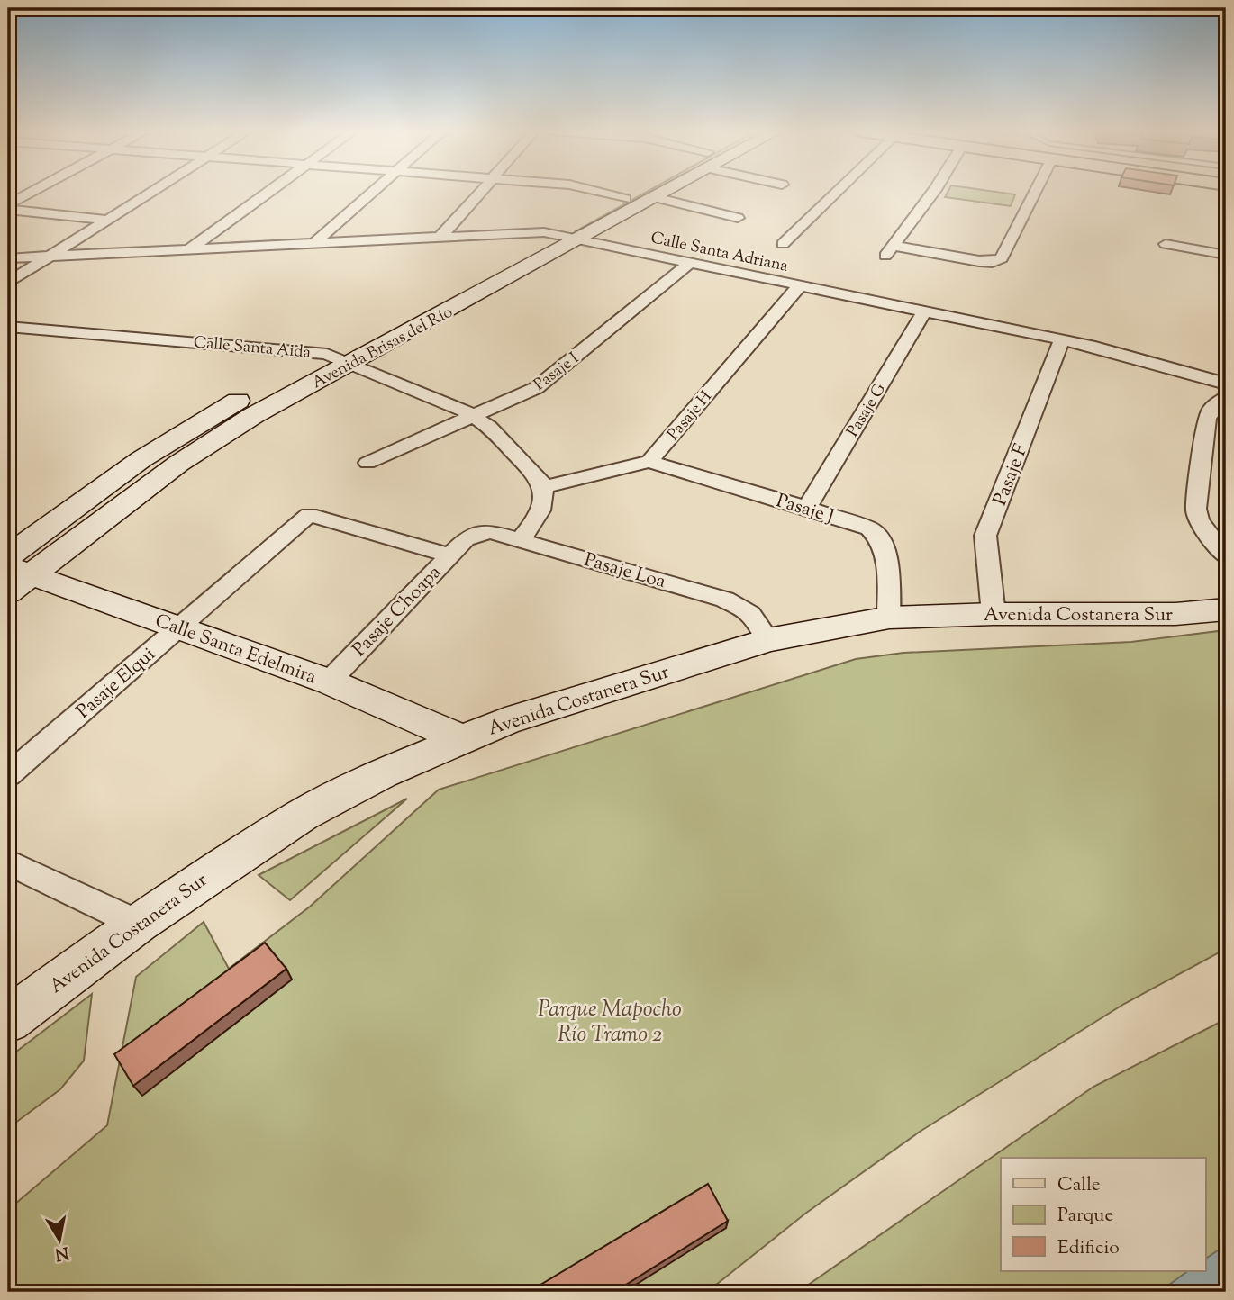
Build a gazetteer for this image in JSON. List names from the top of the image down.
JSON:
{
  "streets": {
    "street": [
      "Calle Santa Adriana",
      "Calle Santa Aida",
      "Avenida Brisas del Río",
      "Pasaje I",
      "Pasaje G",
      "Pasaje H",
      "Pasaje F",
      "Pasaje J",
      "Pasaje Loa",
      "Pasaje Choapa",
      "Avenida Costanera Sur",
      "Calle Santa Edelmira",
      "Pasaje Elqui"
    ]
  },
  "crossings": [
    ["Calle Santa Adriana", "Avenida Brisas del Río"],
    ["Calle Santa Adriana", "Pasaje I"],
    ["Calle Santa Adriana", "Pasaje G"],
    ["Calle Santa Adriana", "Pasaje H"],
    ["Calle Santa Adriana", "Pasaje F"],
    ["Calle Santa Aida", "Avenida Brisas del Río"],
    ["Calle Santa Aida", "Pasaje I"],
    ["Avenida Brisas del Río", "Calle Santa Edelmira"],
    ["Pasaje G", "Pasaje J"],
    ["Pasaje H", "Pasaje J"],
    ["Pasaje F", "Avenida Costanera Sur"],
    ["Pasaje J", "Avenida Costanera Sur"],
    ["Pasaje Loa", "Pasaje Choapa"],
    ["Pasaje Loa", "Avenida Costanera Sur"],
    ["Pasaje Choapa", "Calle Santa Edelmira"],
    ["Avenida Costanera Sur", "Calle Santa Edelmira"],
    ["Calle Santa Edelmira", "Pasaje Elqui"]
  ],
  "parks": ["Parque Mapocho Río Tramo 2"],
  "legend": ["Calle", "Parque", "Edificio"],
  "north": "bottom"
}
